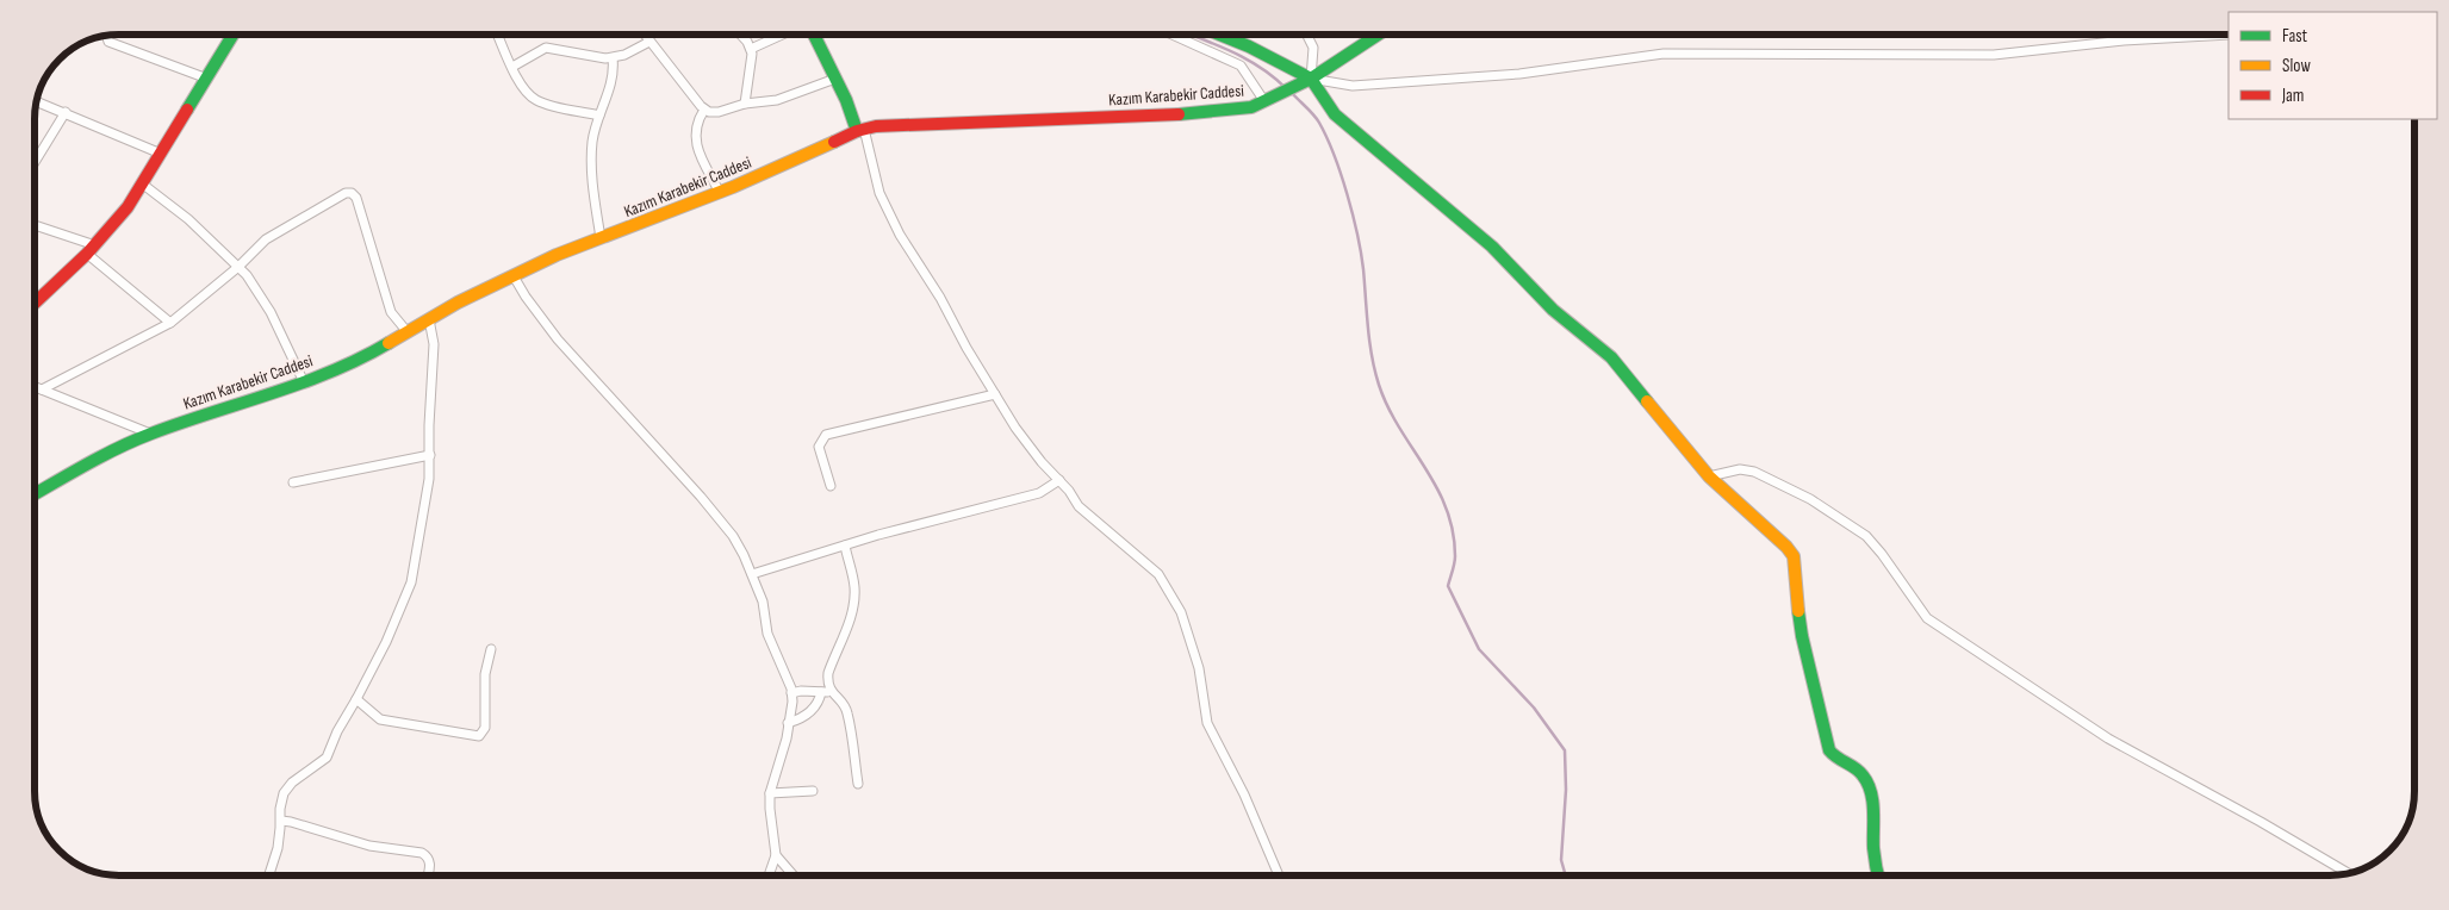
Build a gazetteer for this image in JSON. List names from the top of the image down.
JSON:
{
  "streets": {
    "street": ["Kazım Karabekir Caddesi"]
  },
  "legend": ["Fast", "Slow", "Jam"]
}
